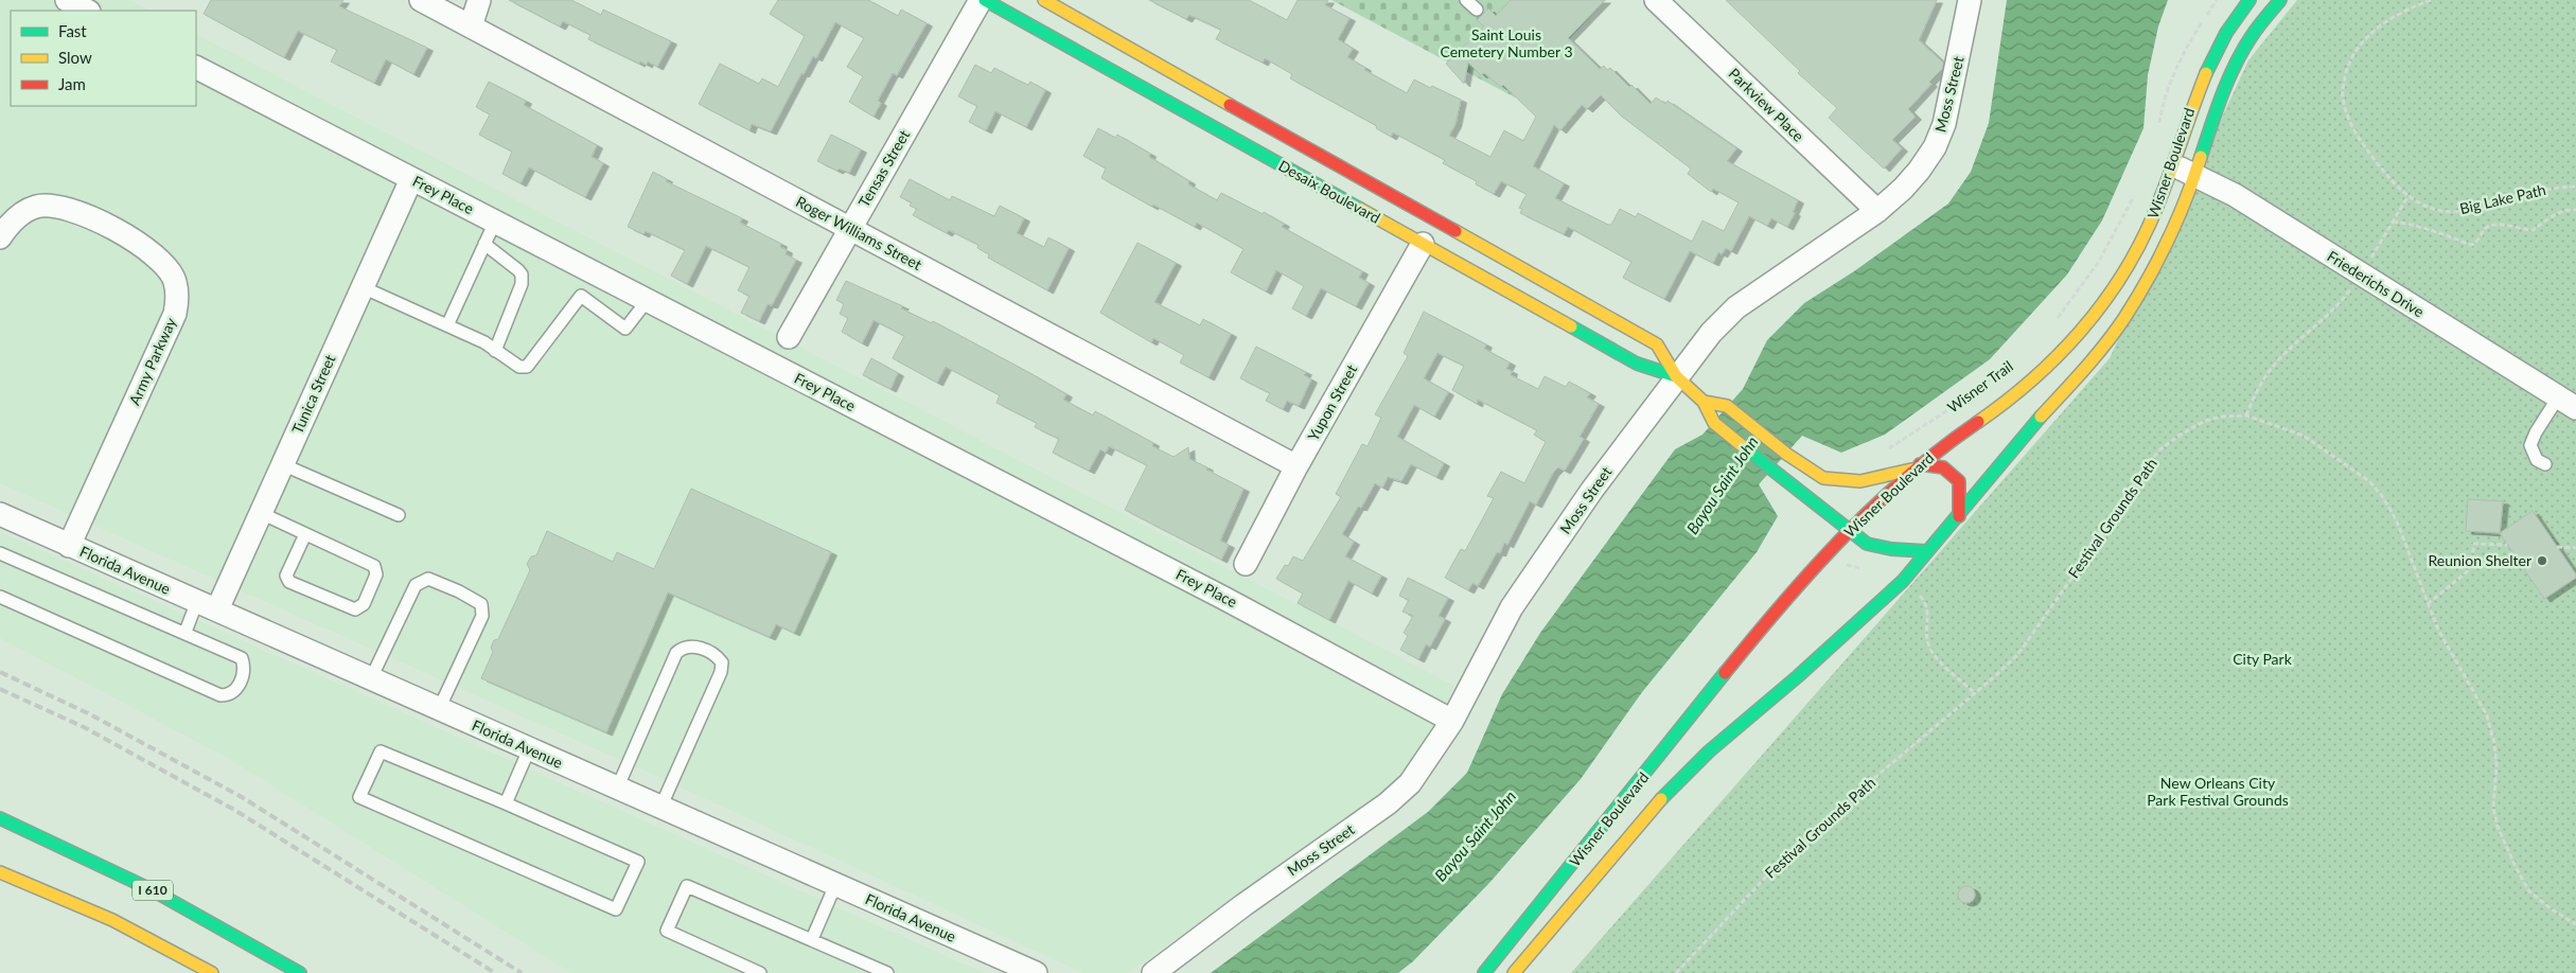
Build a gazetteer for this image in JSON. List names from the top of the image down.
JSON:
{
  "streets": {
    "main road": ["Wisner Boulevard", "Desaix Boulevard", "I 610"],
    "street": [
      "Moss Street",
      "Parkview Place",
      "Tensas Street",
      "Frey Place",
      "Roger Williams Street",
      "Friederichs Drive",
      "Army Parkway",
      "Tunica Street",
      "Yupon Street",
      "Florida Avenue"
    ],
    "path": ["Big Lake Path", "Wisner Trail", "Festival Grounds Path"]
  },
  "crossings": [
    ["Moss Street", "Parkview Place"],
    ["Moss Street", "Desaix Boulevard"],
    ["Moss Street", "Frey Place"],
    ["Wisner Boulevard", "Desaix Boulevard"],
    ["Wisner Boulevard", "Friederichs Drive"],
    ["Tensas Street", "Roger Williams Street"],
    ["Desaix Boulevard", "Yupon Street"],
    ["Frey Place", "Tunica Street"],
    ["Roger Williams Street", "Yupon Street"],
    ["Army Parkway", "Florida Avenue"],
    ["Tunica Street", "Florida Avenue"]
  ],
  "water": ["Bayou Saint John"],
  "parks": ["Saint Louis Cemetery Number 3", "City Park", "New Orleans City Park Festival Grounds"],
  "places": ["Reunion Shelter"],
  "legend": ["Fast", "Slow", "Jam"]
}
